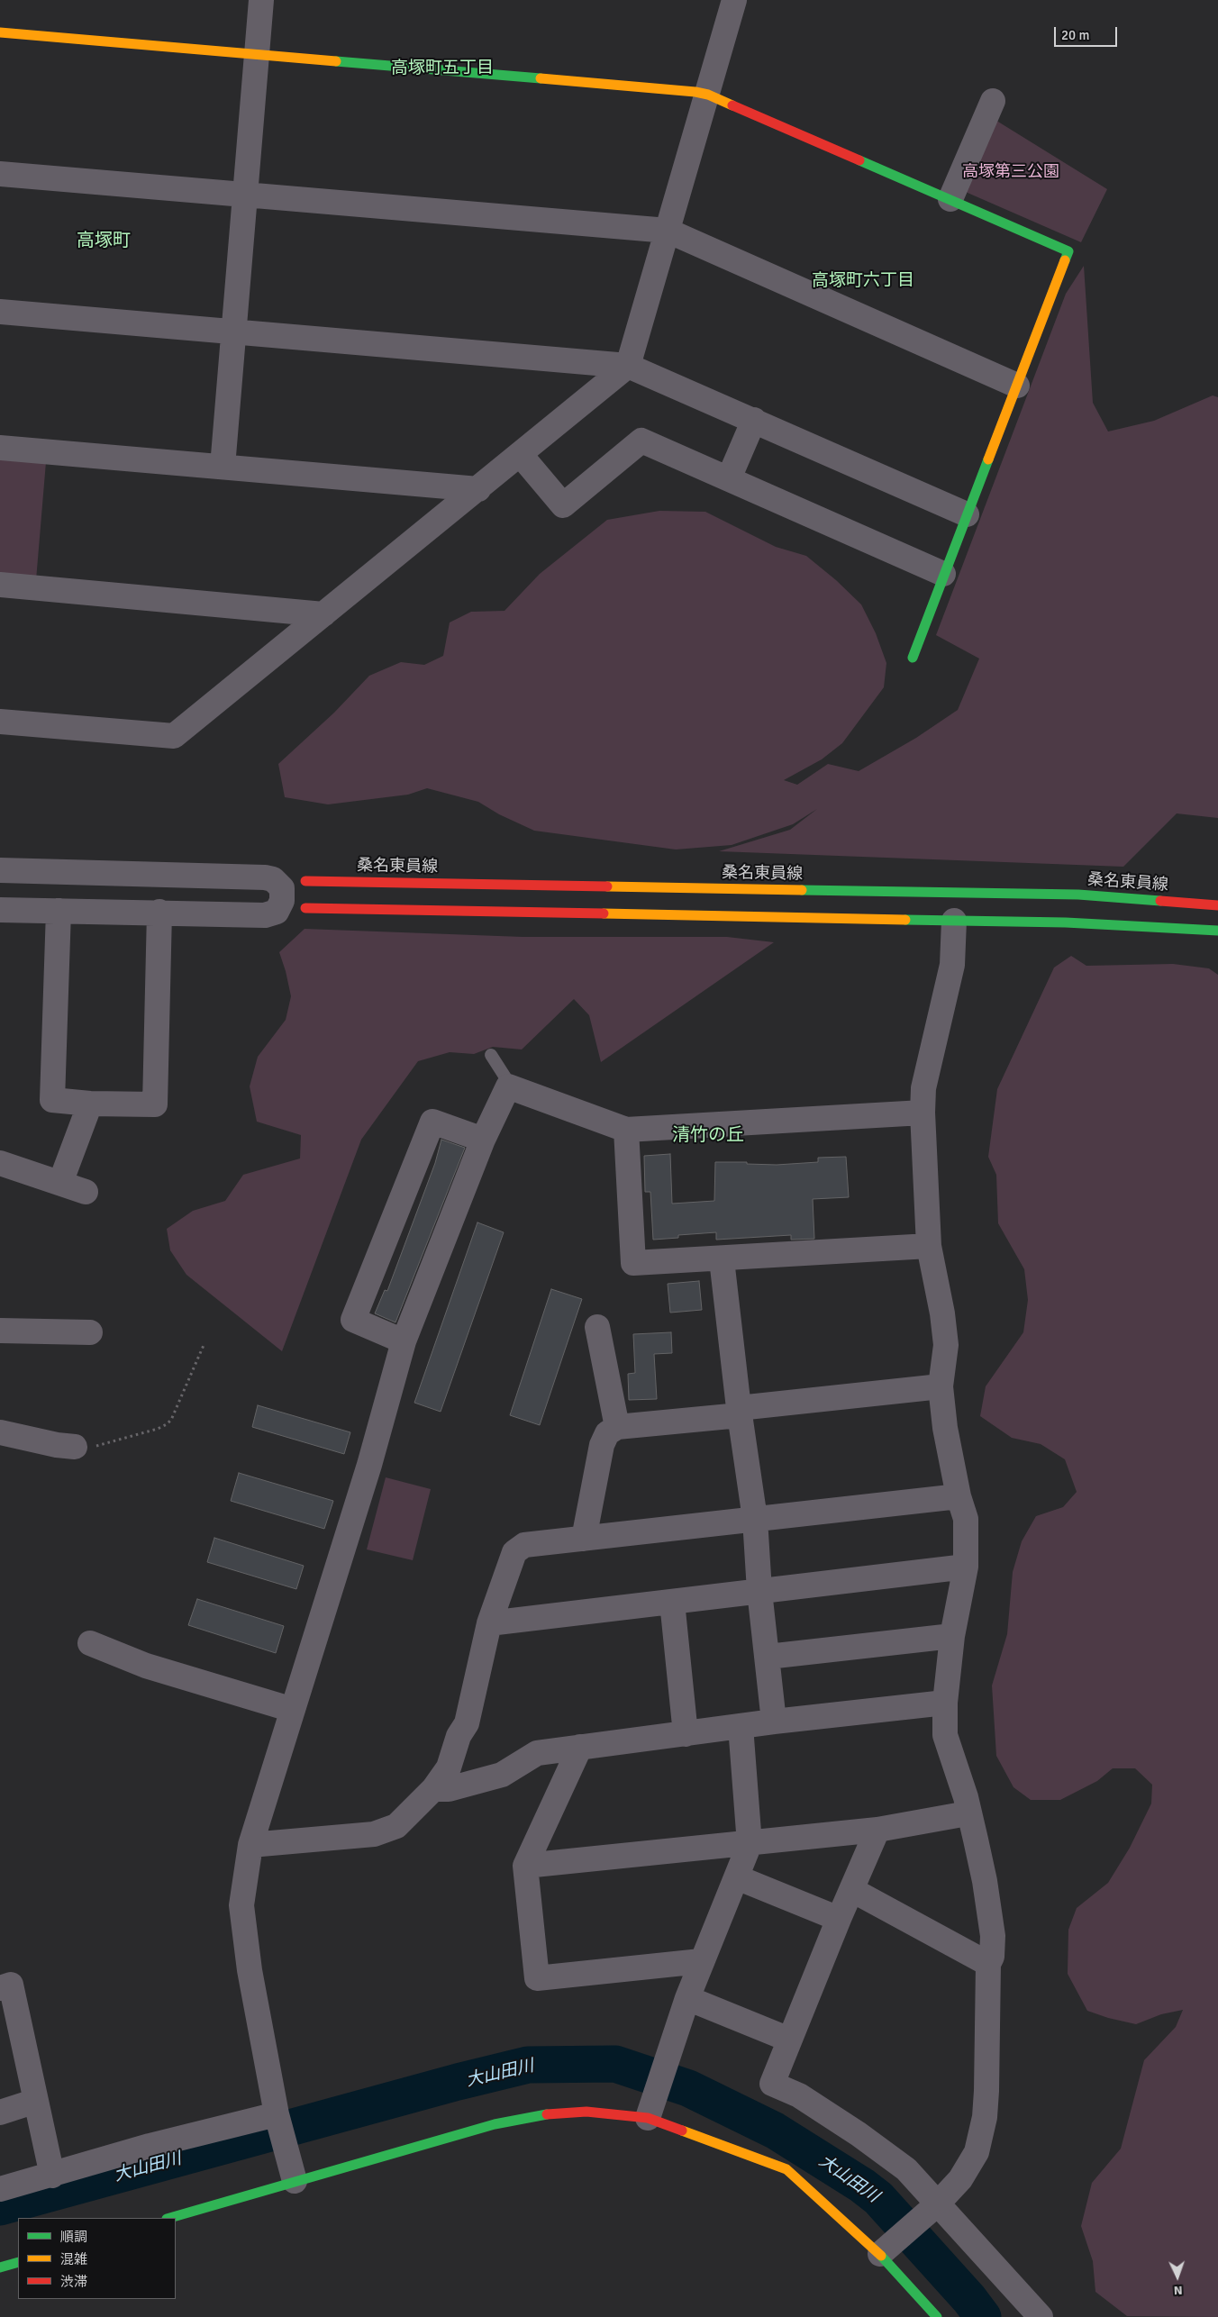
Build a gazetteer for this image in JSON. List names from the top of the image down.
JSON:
{
  "streets": {
    "street": ["桑名東員線"]
  },
  "districts": [
    "高塚町五丁目",
    "高塚町",
    "高塚町六丁目",
    "清竹の丘"
  ],
  "water": ["大山田川"],
  "parks": ["高塚第三公園"],
  "legend": ["順調", "混雑", "渋滞"],
  "scale_bar": "20 m",
  "north": "bottom"
}
